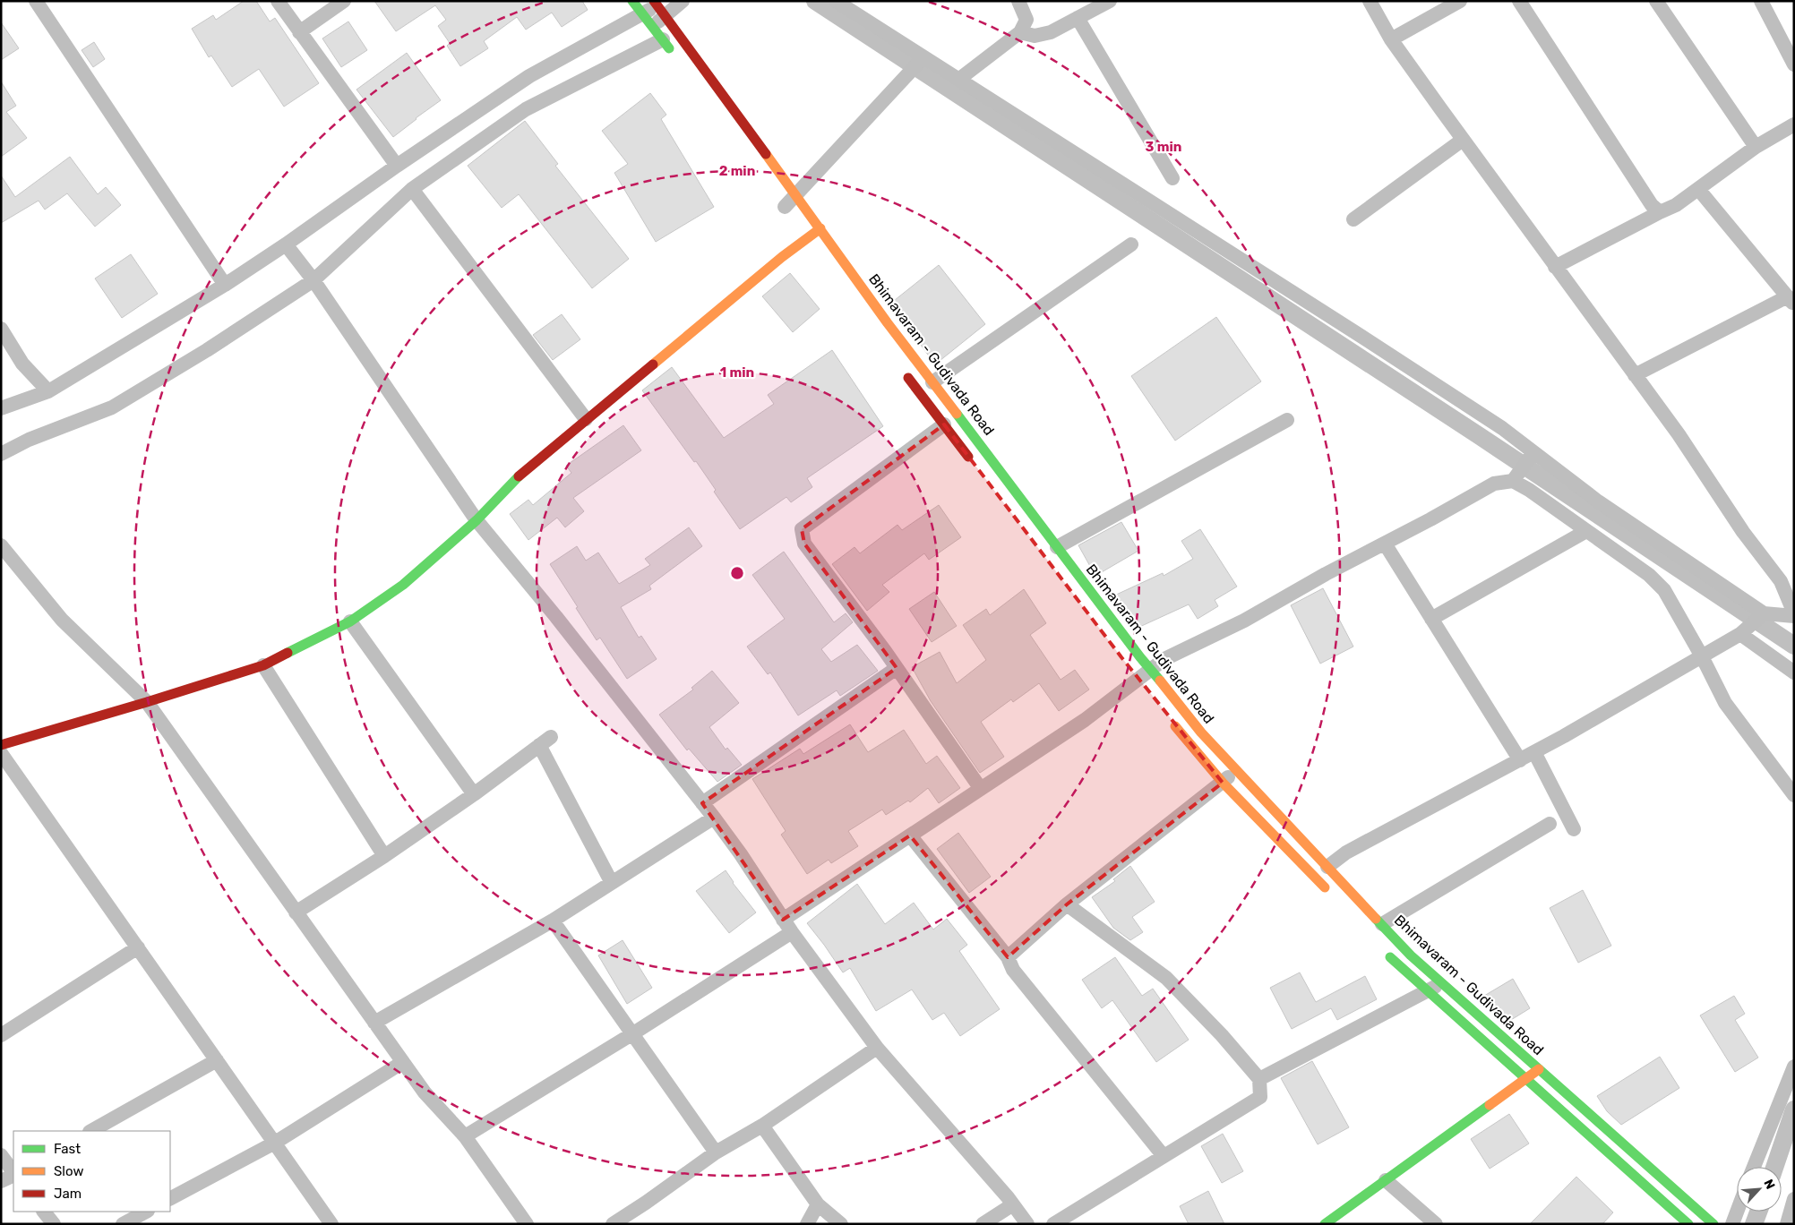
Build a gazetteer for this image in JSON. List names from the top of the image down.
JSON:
{
  "streets": {
    "main road": ["Bhimavaram - Gudivada Road"]
  },
  "legend": ["Fast", "Slow", "Jam"],
  "north": "top right",
  "rings": ["3 min", "2 min", "1 min"]
}
